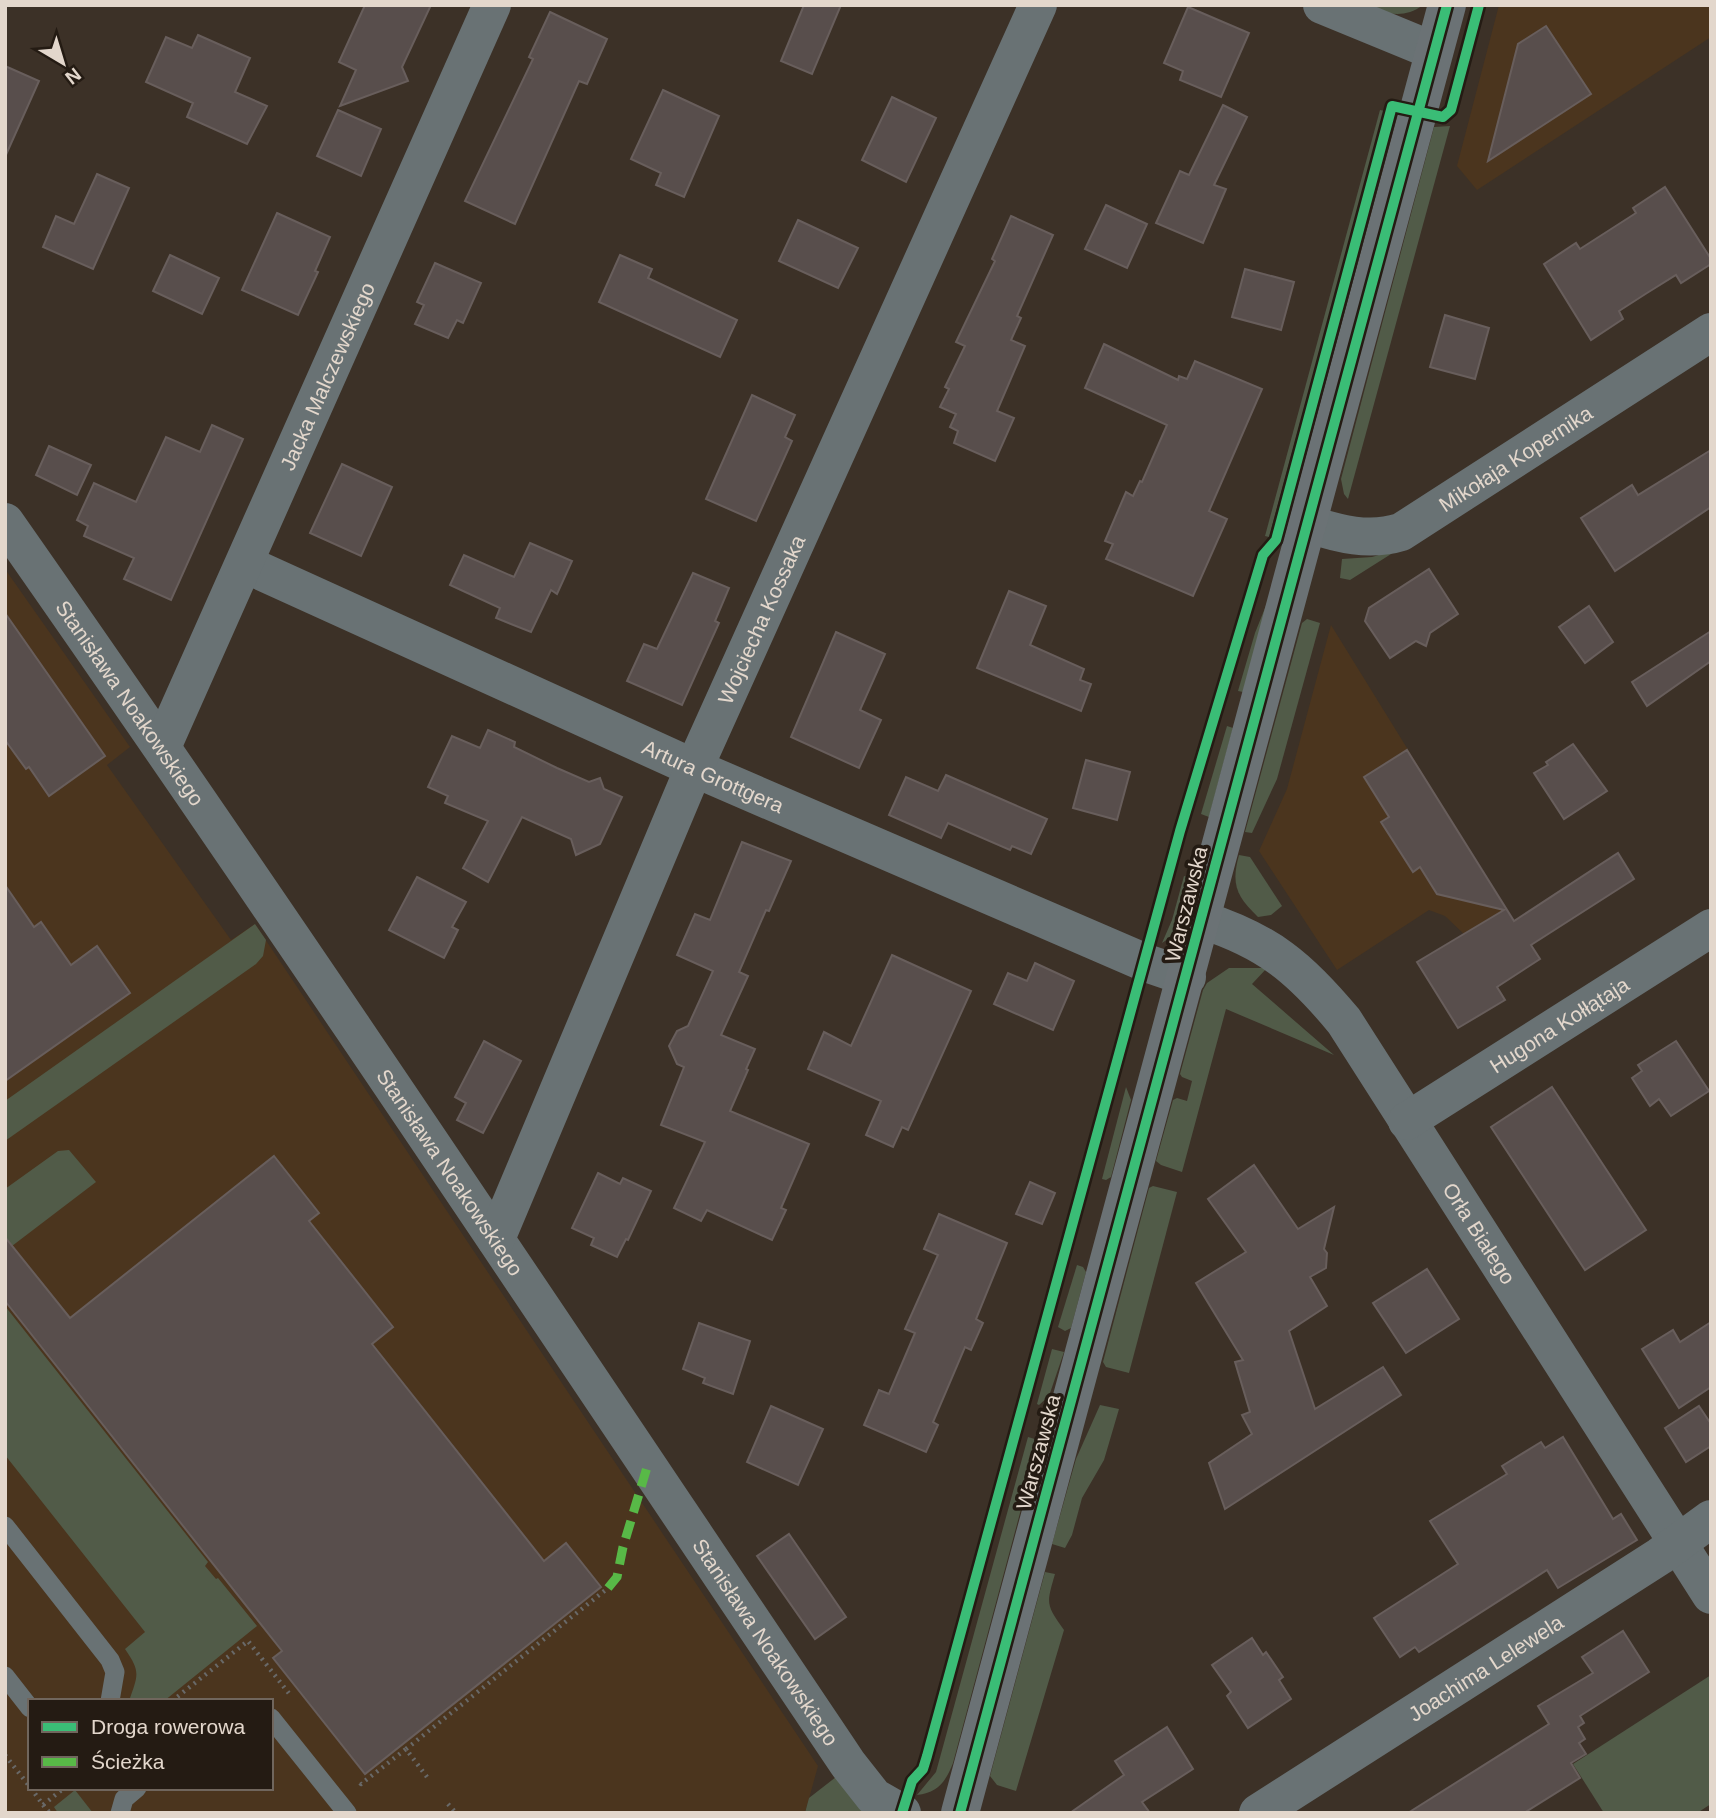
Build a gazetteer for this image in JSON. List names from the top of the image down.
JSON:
{
  "streets": {
    "street": [
      "Jacka Malczewskiego",
      "Mikołaja Kopernika",
      "Wojciecha Kossaka",
      "Stanisława Noakowskiego",
      "Artura Grottgera",
      "Warszawska",
      "Hugona Kołłątaja",
      "Orła Białego",
      "Joachima Lelewela"
    ]
  },
  "crossings": [
    ["Jacka Malczewskiego", "Stanisława Noakowskiego"],
    ["Jacka Malczewskiego", "Artura Grottgera"],
    ["Mikołaja Kopernika", "Warszawska"],
    ["Wojciecha Kossaka", "Stanisława Noakowskiego"],
    ["Wojciecha Kossaka", "Artura Grottgera"],
    ["Artura Grottgera", "Warszawska"],
    ["Warszawska", "Orła Białego"],
    ["Hugona Kołłątaja", "Orła Białego"],
    ["Orła Białego", "Joachima Lelewela"]
  ],
  "legend": ["Droga rowerowa", "Ścieżka"],
  "north": "bottom right"
}
